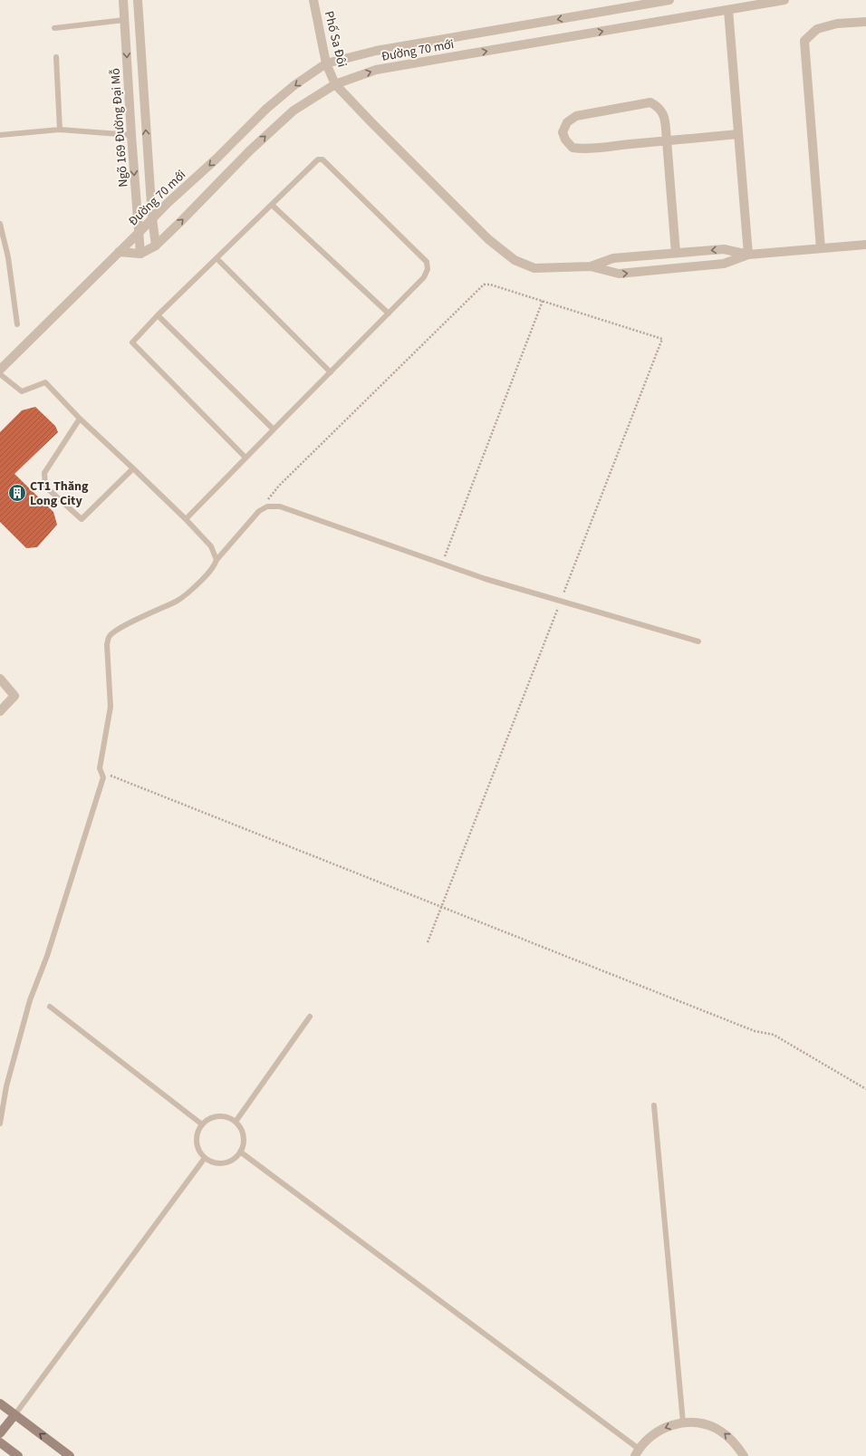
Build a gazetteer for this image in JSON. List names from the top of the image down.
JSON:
{
  "streets": {
    "street": ["Phố Sa Đôi", "Đường 70 mới", "Ngõ 169 Đường Đại Mỗ"]
  },
  "crossings": [
    ["Phố Sa Đôi", "Đường 70 mới"],
    ["Đường 70 mới", "Ngõ 169 Đường Đại Mỗ"]
  ],
  "places": {
    "building": ["CT1 Thăng Long City"]
  }
}
